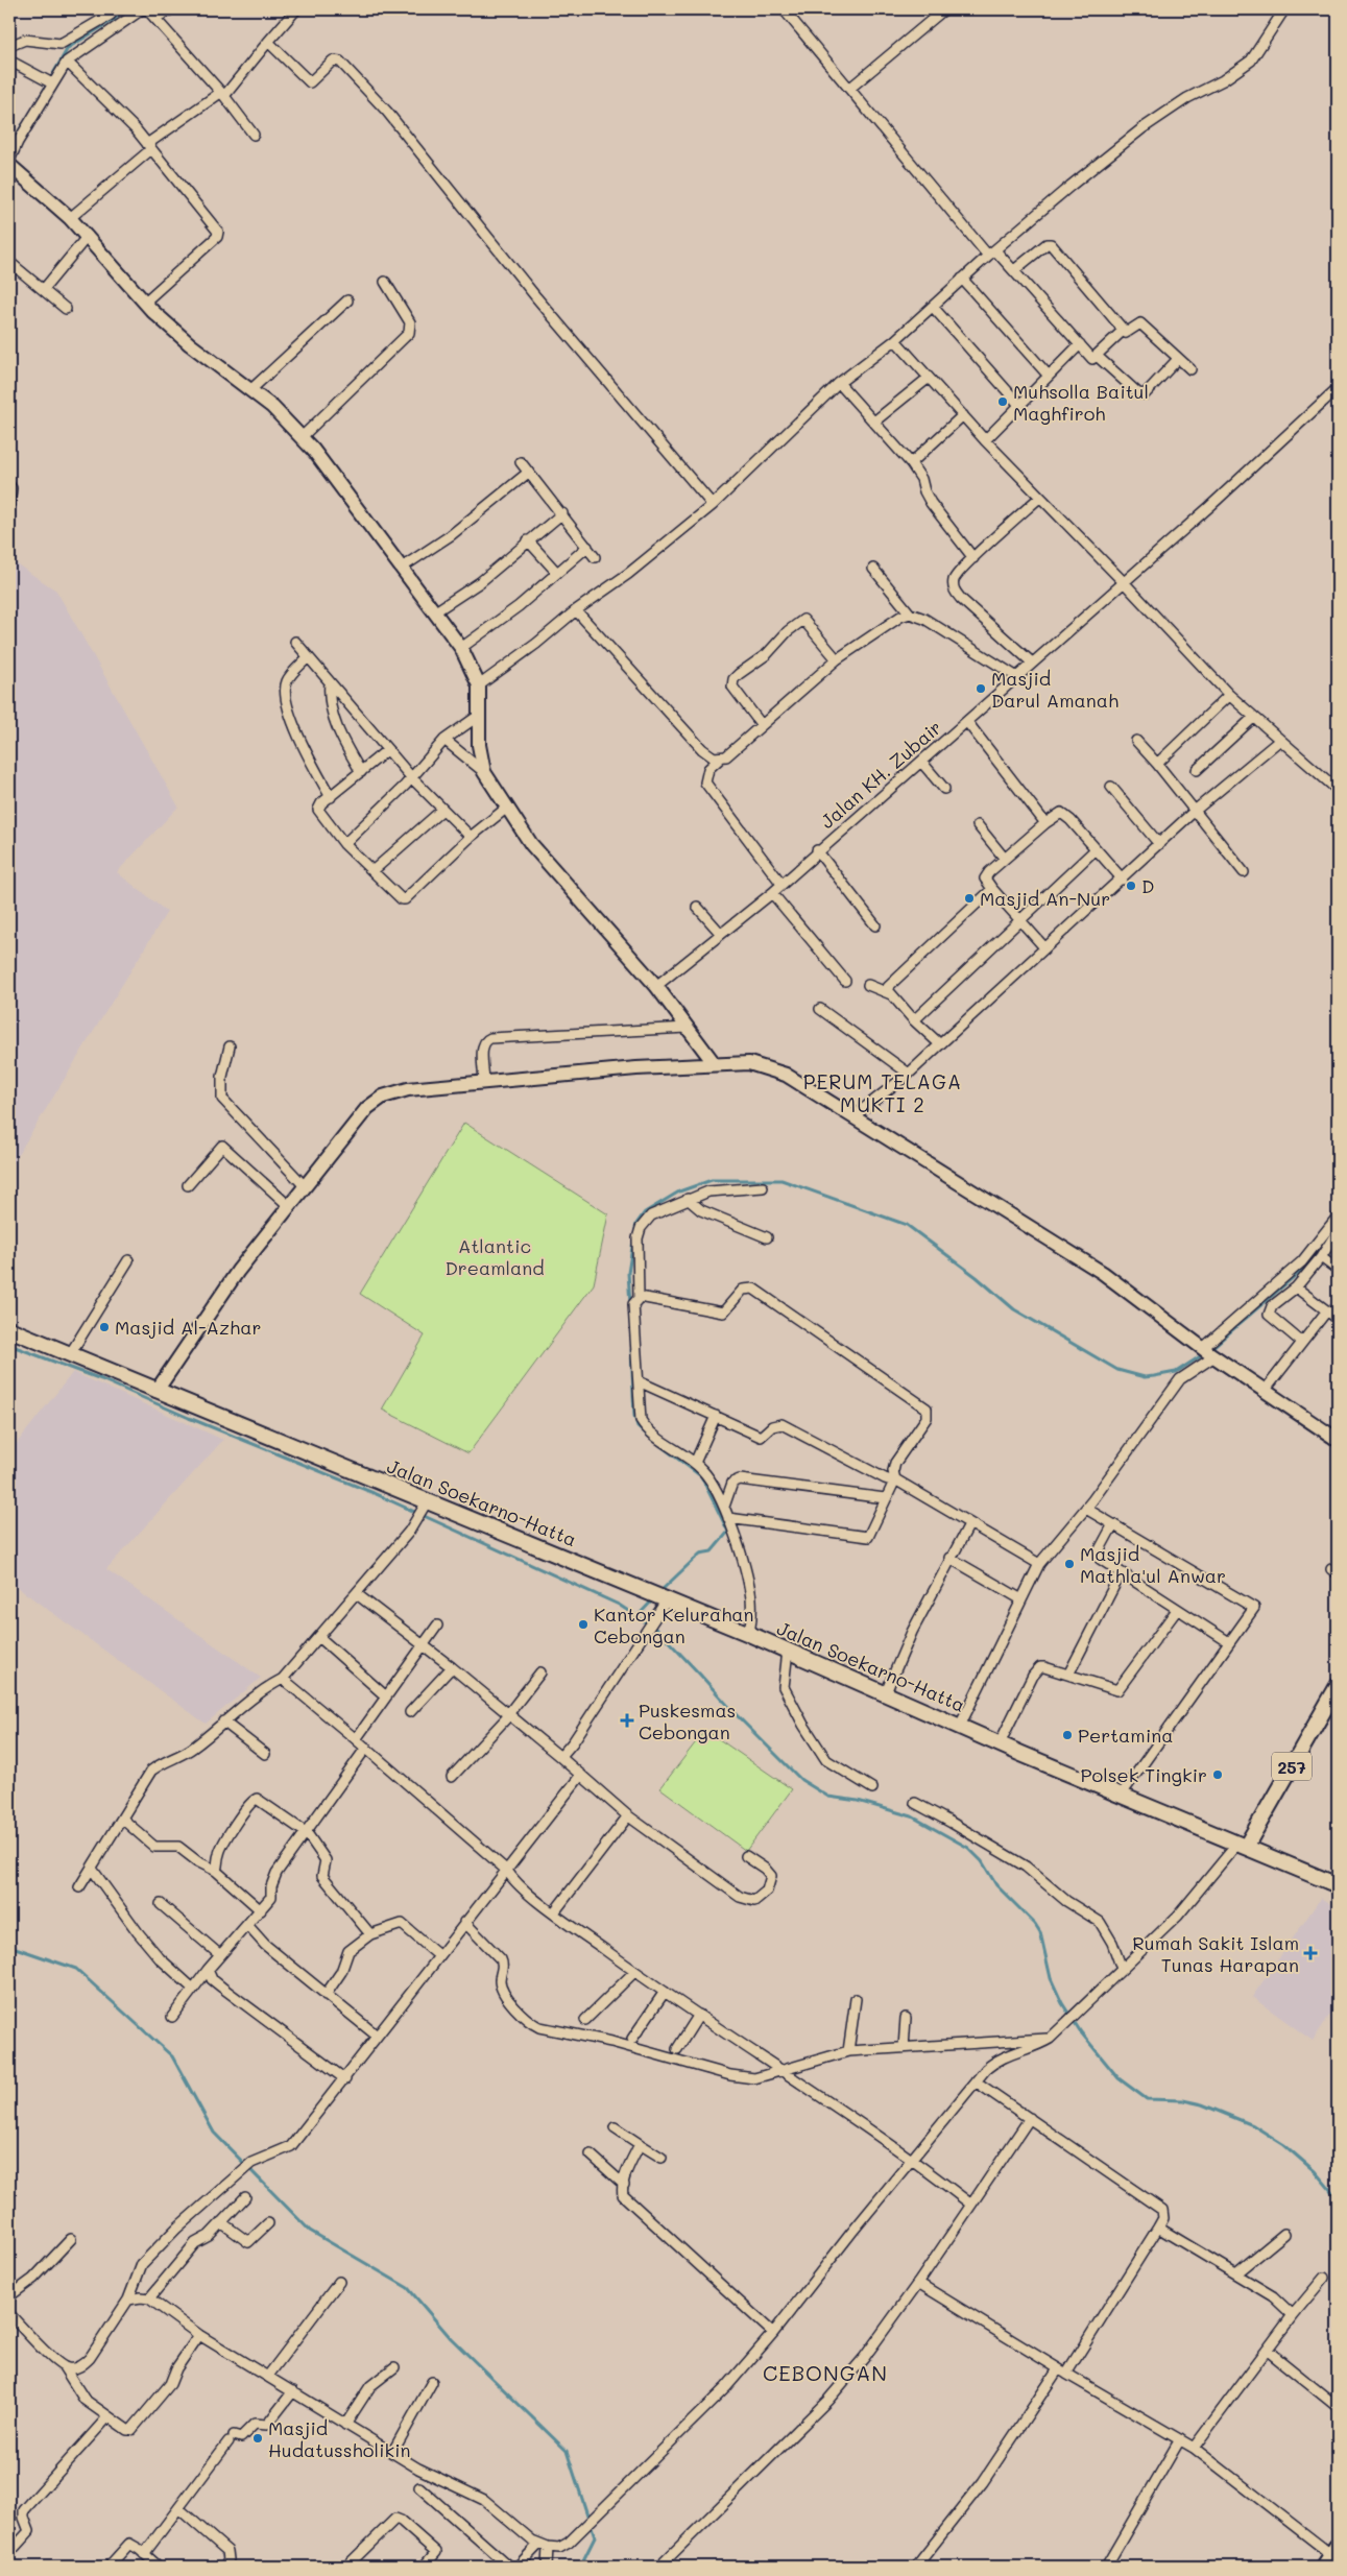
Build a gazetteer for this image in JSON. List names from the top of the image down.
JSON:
{
  "streets": {
    "main road": ["Jalan Soekarno-Hatta", "257"],
    "street": ["Jalan KH. Zubair"]
  },
  "crossings": [
    ["Jalan Soekarno-Hatta", "257"]
  ],
  "districts": ["PERUM TELAGA MUKTI 2", "CEBONGAN"],
  "parks": ["Atlantic Dreamland"],
  "places": {
    "other": [
      "Muhsolla Baitul Maghfiroh",
      "Masjid Darul Amanah",
      "D",
      "Masjid An-Nur",
      "Masjid Al-Azhar",
      "Masjid Mathla'ul Anwar",
      "Kantor Kelurahan Cebongan",
      "Pertamina",
      "Polsek Tingkir",
      "Masjid Hudatussholikin"
    ],
    "health": ["Puskesmas Cebongan", "Rumah Sakit Islam Tunas Harapan"]
  }
}
